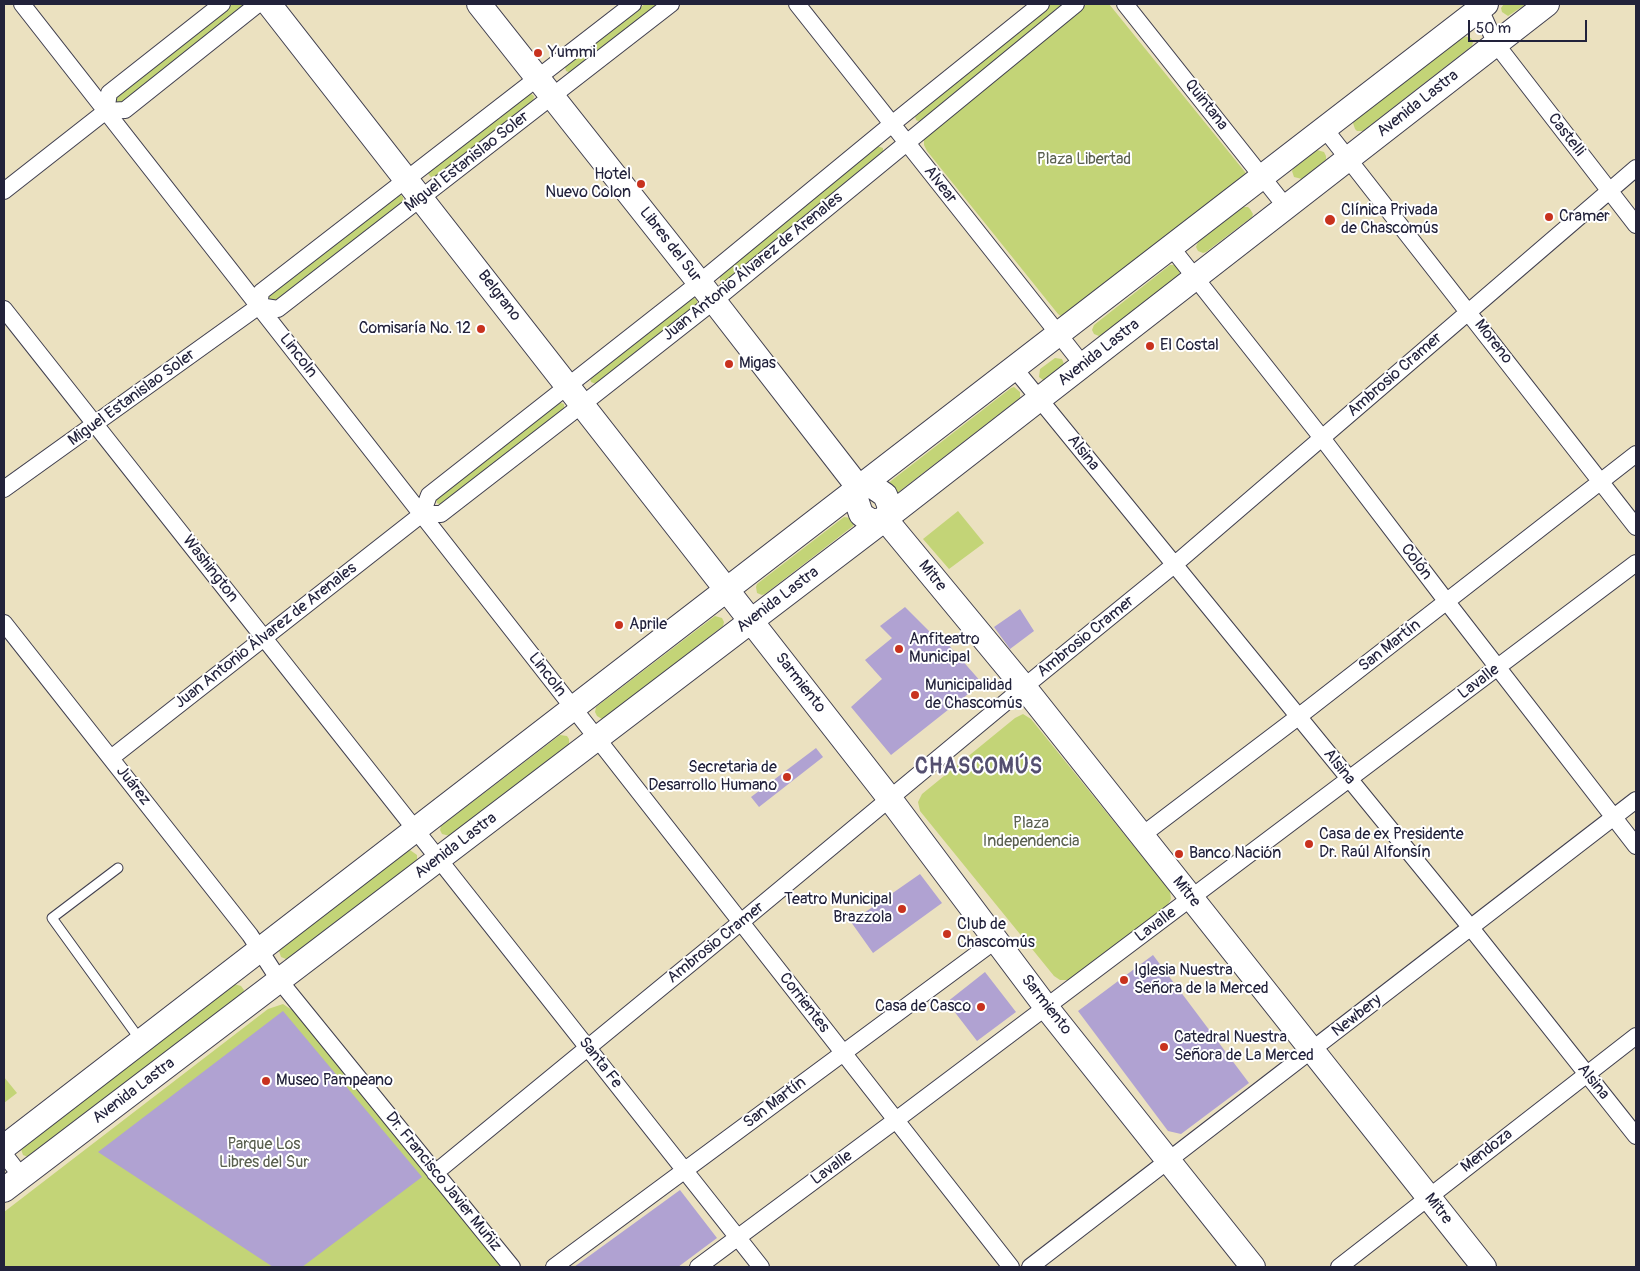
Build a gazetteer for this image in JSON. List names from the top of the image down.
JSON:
{
  "streets": {
    "main road": [
      "Avenida Lastra",
      "Libres del Sur",
      "Belgrano",
      "Mitre",
      "Sarmiento"
    ],
    "street": [
      "Quintana",
      "Castelli",
      "Miguel Estanislao Soler",
      "Alvear",
      "Juan Antonio Álvarez de Arenales",
      "Moreno",
      "Lincoln",
      "Ambrosio Cramer",
      "Alsina",
      "Colón",
      "Washington",
      "San Martín",
      "Lavalle",
      "Juárez",
      "Corrientes",
      "Newbery",
      "Santa Fe",
      "Mendoza",
      "Dr. Francisco Javier Muñiz"
    ]
  },
  "crossings": [
    ["Avenida Lastra", "Quintana"],
    ["Avenida Lastra", "Castelli"],
    ["Avenida Lastra", "Alvear"],
    ["Avenida Lastra", "Moreno"],
    ["Avenida Lastra", "Lincoln"],
    ["Avenida Lastra", "Alsina"],
    ["Avenida Lastra", "Colón"],
    ["Avenida Lastra", "Mitre"],
    ["Avenida Lastra", "Sarmiento"],
    ["Avenida Lastra", "Juárez"],
    ["Avenida Lastra", "Corrientes"],
    ["Avenida Lastra", "Santa Fe"],
    ["Avenida Lastra", "Dr. Francisco Javier Muñiz"],
    ["Castelli", "Ambrosio Cramer"],
    ["Miguel Estanislao Soler", "Libres del Sur"],
    ["Miguel Estanislao Soler", "Belgrano"],
    ["Miguel Estanislao Soler", "Lincoln"],
    ["Miguel Estanislao Soler", "Washington"],
    ["Alvear", "Juan Antonio Álvarez de Arenales"],
    ["Libres del Sur", "Juan Antonio Álvarez de Arenales"],
    ["Juan Antonio Álvarez de Arenales", "Belgrano"],
    ["Juan Antonio Álvarez de Arenales", "Lincoln"],
    ["Juan Antonio Álvarez de Arenales", "Washington"],
    ["Juan Antonio Álvarez de Arenales", "Juárez"],
    ["Belgrano", "Sarmiento"],
    ["Moreno", "Ambrosio Cramer"],
    ["Moreno", "San Martín"],
    ["Lincoln", "Corrientes"],
    ["Ambrosio Cramer", "Alsina"],
    ["Ambrosio Cramer", "Colón"],
    ["Ambrosio Cramer", "Mitre"],
    ["Ambrosio Cramer", "Sarmiento"],
    ["Ambrosio Cramer", "Corrientes"],
    ["Ambrosio Cramer", "Santa Fe"],
    ["Ambrosio Cramer", "Dr. Francisco Javier Muñiz"],
    ["Alsina", "San Martín"],
    ["Alsina", "Lavalle"],
    ["Alsina", "Newbery"],
    ["Alsina", "Mendoza"],
    ["Colón", "San Martín"],
    ["Colón", "Lavalle"],
    ["Colón", "Newbery"],
    ["Washington", "Santa Fe"],
    ["Mitre", "San Martín"],
    ["Mitre", "Lavalle"],
    ["Mitre", "Newbery"],
    ["Mitre", "Mendoza"],
    ["San Martín", "Sarmiento"],
    ["San Martín", "Corrientes"],
    ["San Martín", "Santa Fe"],
    ["Lavalle", "Sarmiento"],
    ["Lavalle", "Corrientes"],
    ["Lavalle", "Santa Fe"],
    ["Sarmiento", "Newbery"],
    ["Juárez", "Dr. Francisco Javier Muñiz"]
  ],
  "districts": ["CHASCOMÚS"],
  "parks": ["Plaza Libertad", "Plaza Independencia", "Parque Los Libres del Sur"],
  "places": [
    "Yummi",
    "Hotel Nuevo Colon",
    "Cramer",
    "Clínica Privada de Chascomús",
    "Comisaría No. 12",
    "El Costal",
    "Migas",
    "Aprile",
    "Anfiteatro Municipal",
    "Municipalidad de Chascomús",
    "Secretarìa de Desarrollo Humano",
    "Casa de ex Presidente Dr. Raúl Alfonsín",
    "Banco Nación",
    "Teatro Municipal Brazzola",
    "Club de Chascomús",
    "Iglesia Nuestra Señora de la Merced",
    "Casa de Casco",
    "Catedral Nuestra Señora de La Merced",
    "Museo Pampeano"
  ],
  "scale_bar": "50 m"
}
